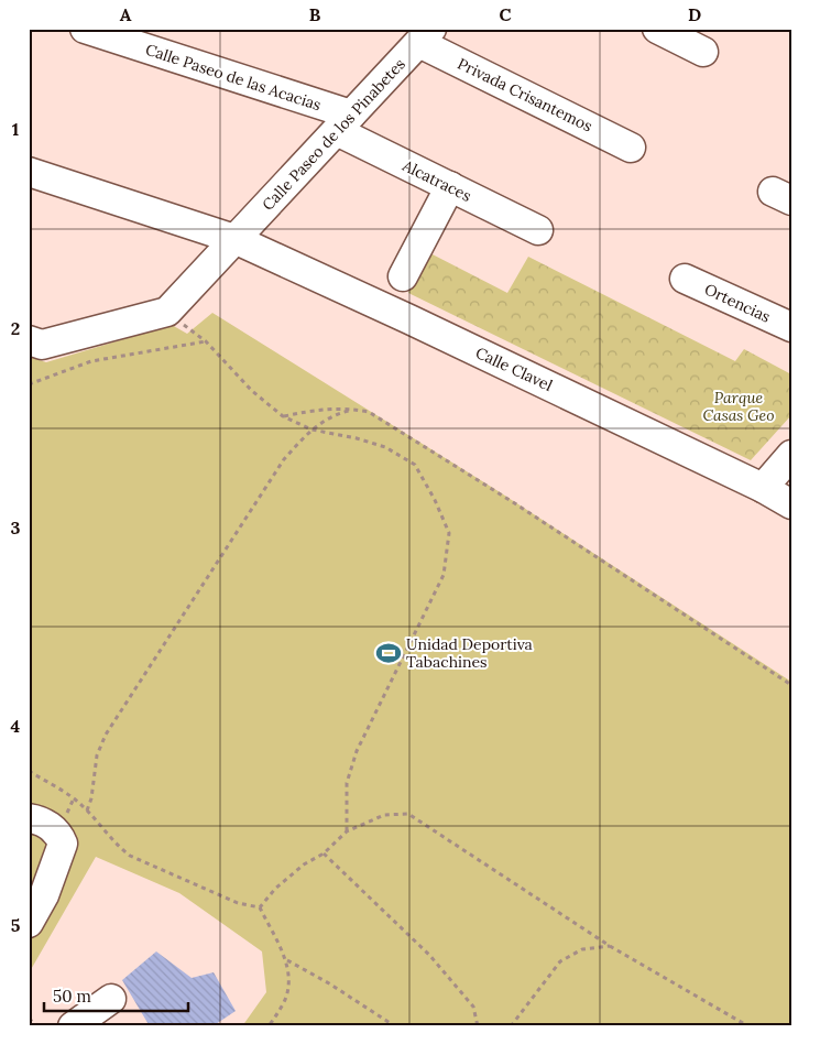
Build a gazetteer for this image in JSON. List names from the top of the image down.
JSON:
{
  "streets": {
    "street": [
      "Calle Paseo de las Acacias",
      "Privada Crisantemos",
      "Calle Paseo de los Pinabetes",
      "Alcatraces",
      "Ortencias",
      "Calle Clavel"
    ]
  },
  "crossings": [
    ["Calle Paseo de las Acacias", "Calle Paseo de los Pinabetes"],
    ["Calle Paseo de las Acacias", "Alcatraces"],
    ["Privada Crisantemos", "Calle Paseo de los Pinabetes"],
    ["Calle Paseo de los Pinabetes", "Alcatraces"],
    ["Calle Paseo de los Pinabetes", "Calle Clavel"]
  ],
  "parks": ["Parque Casas Geo"],
  "places": {
    "sports": ["Unidad Deportiva Tabachines"]
  },
  "scale_bar": "50 m",
  "grid": {
    "columns": [
      "A",
      "B",
      "C",
      "D"
    ],
    "rows": [
      "1",
      "2",
      "3",
      "4",
      "5"
    ]
  }
}
